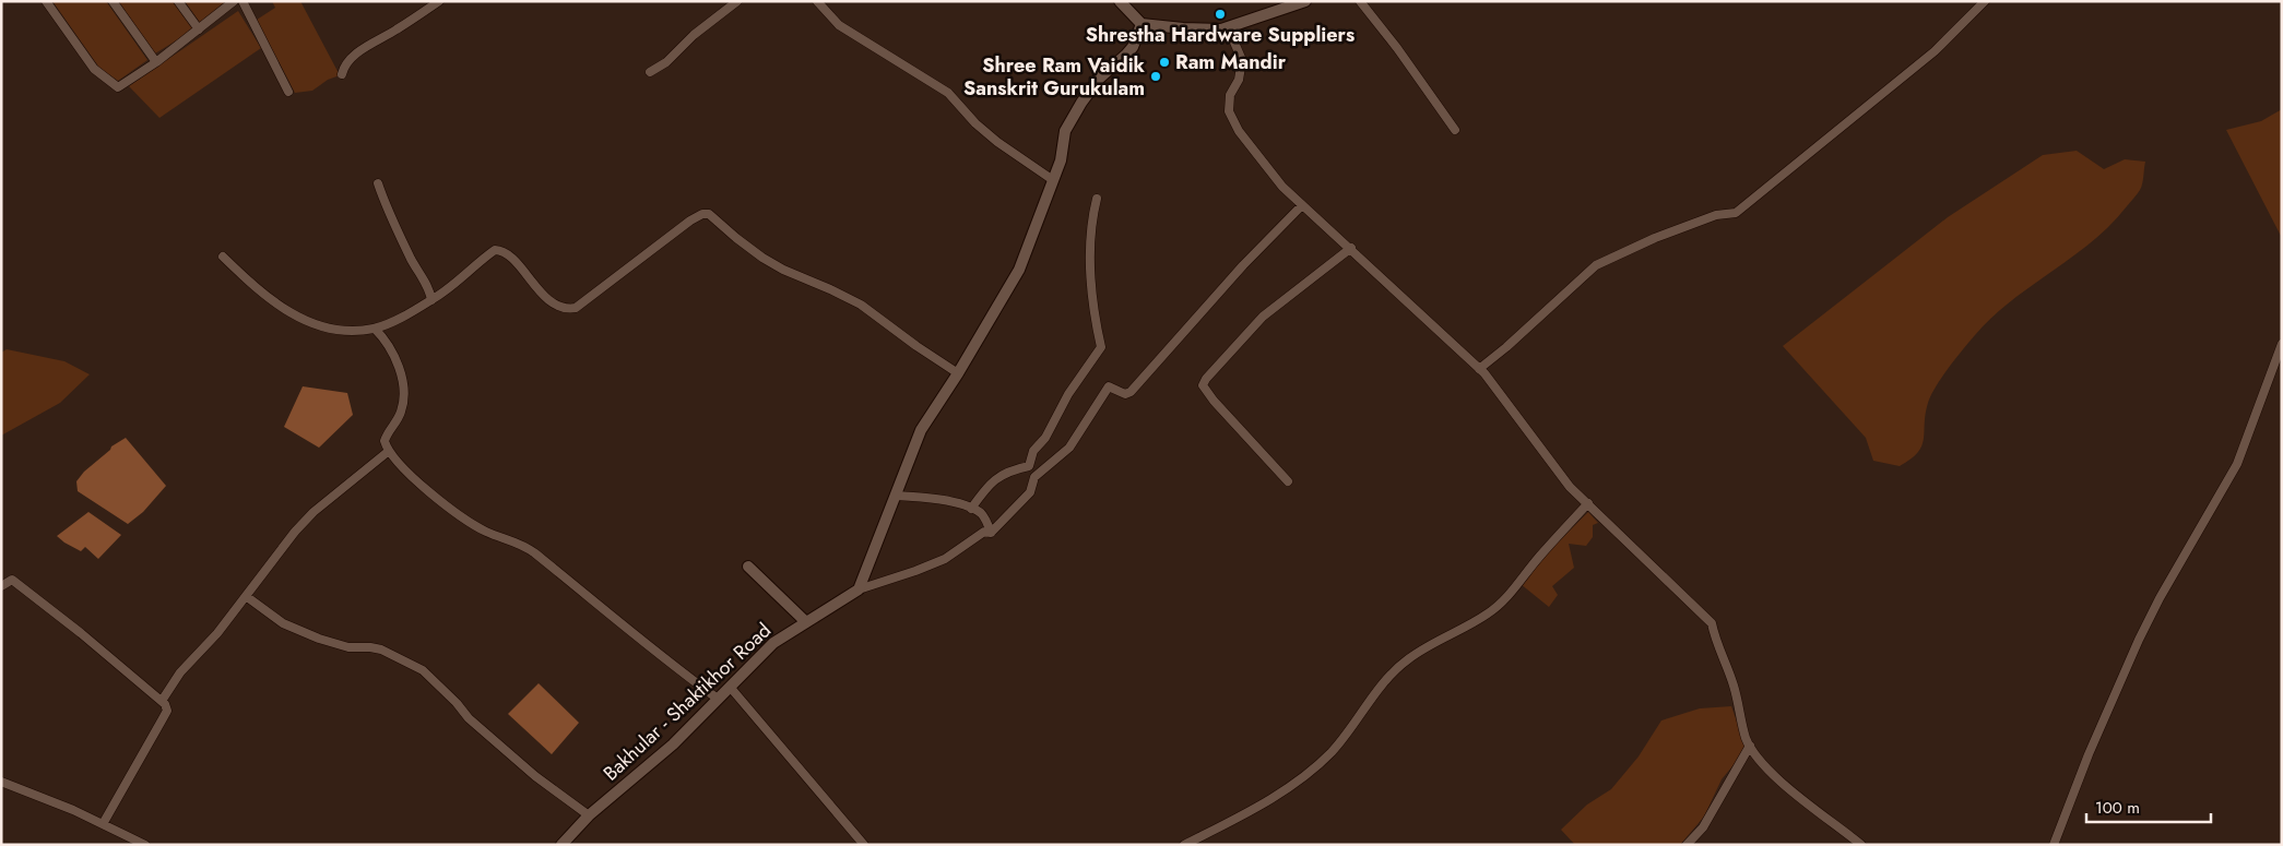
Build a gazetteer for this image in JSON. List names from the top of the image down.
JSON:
{
  "streets": {
    "street": ["Bakhular - Shaktikhor Road"]
  },
  "places": ["Shrestha Hardware Suppliers", "Ram Mandir", "Shree Ram Vaidik Sanskrit Gurukulam"],
  "scale_bar": "100 m"
}
